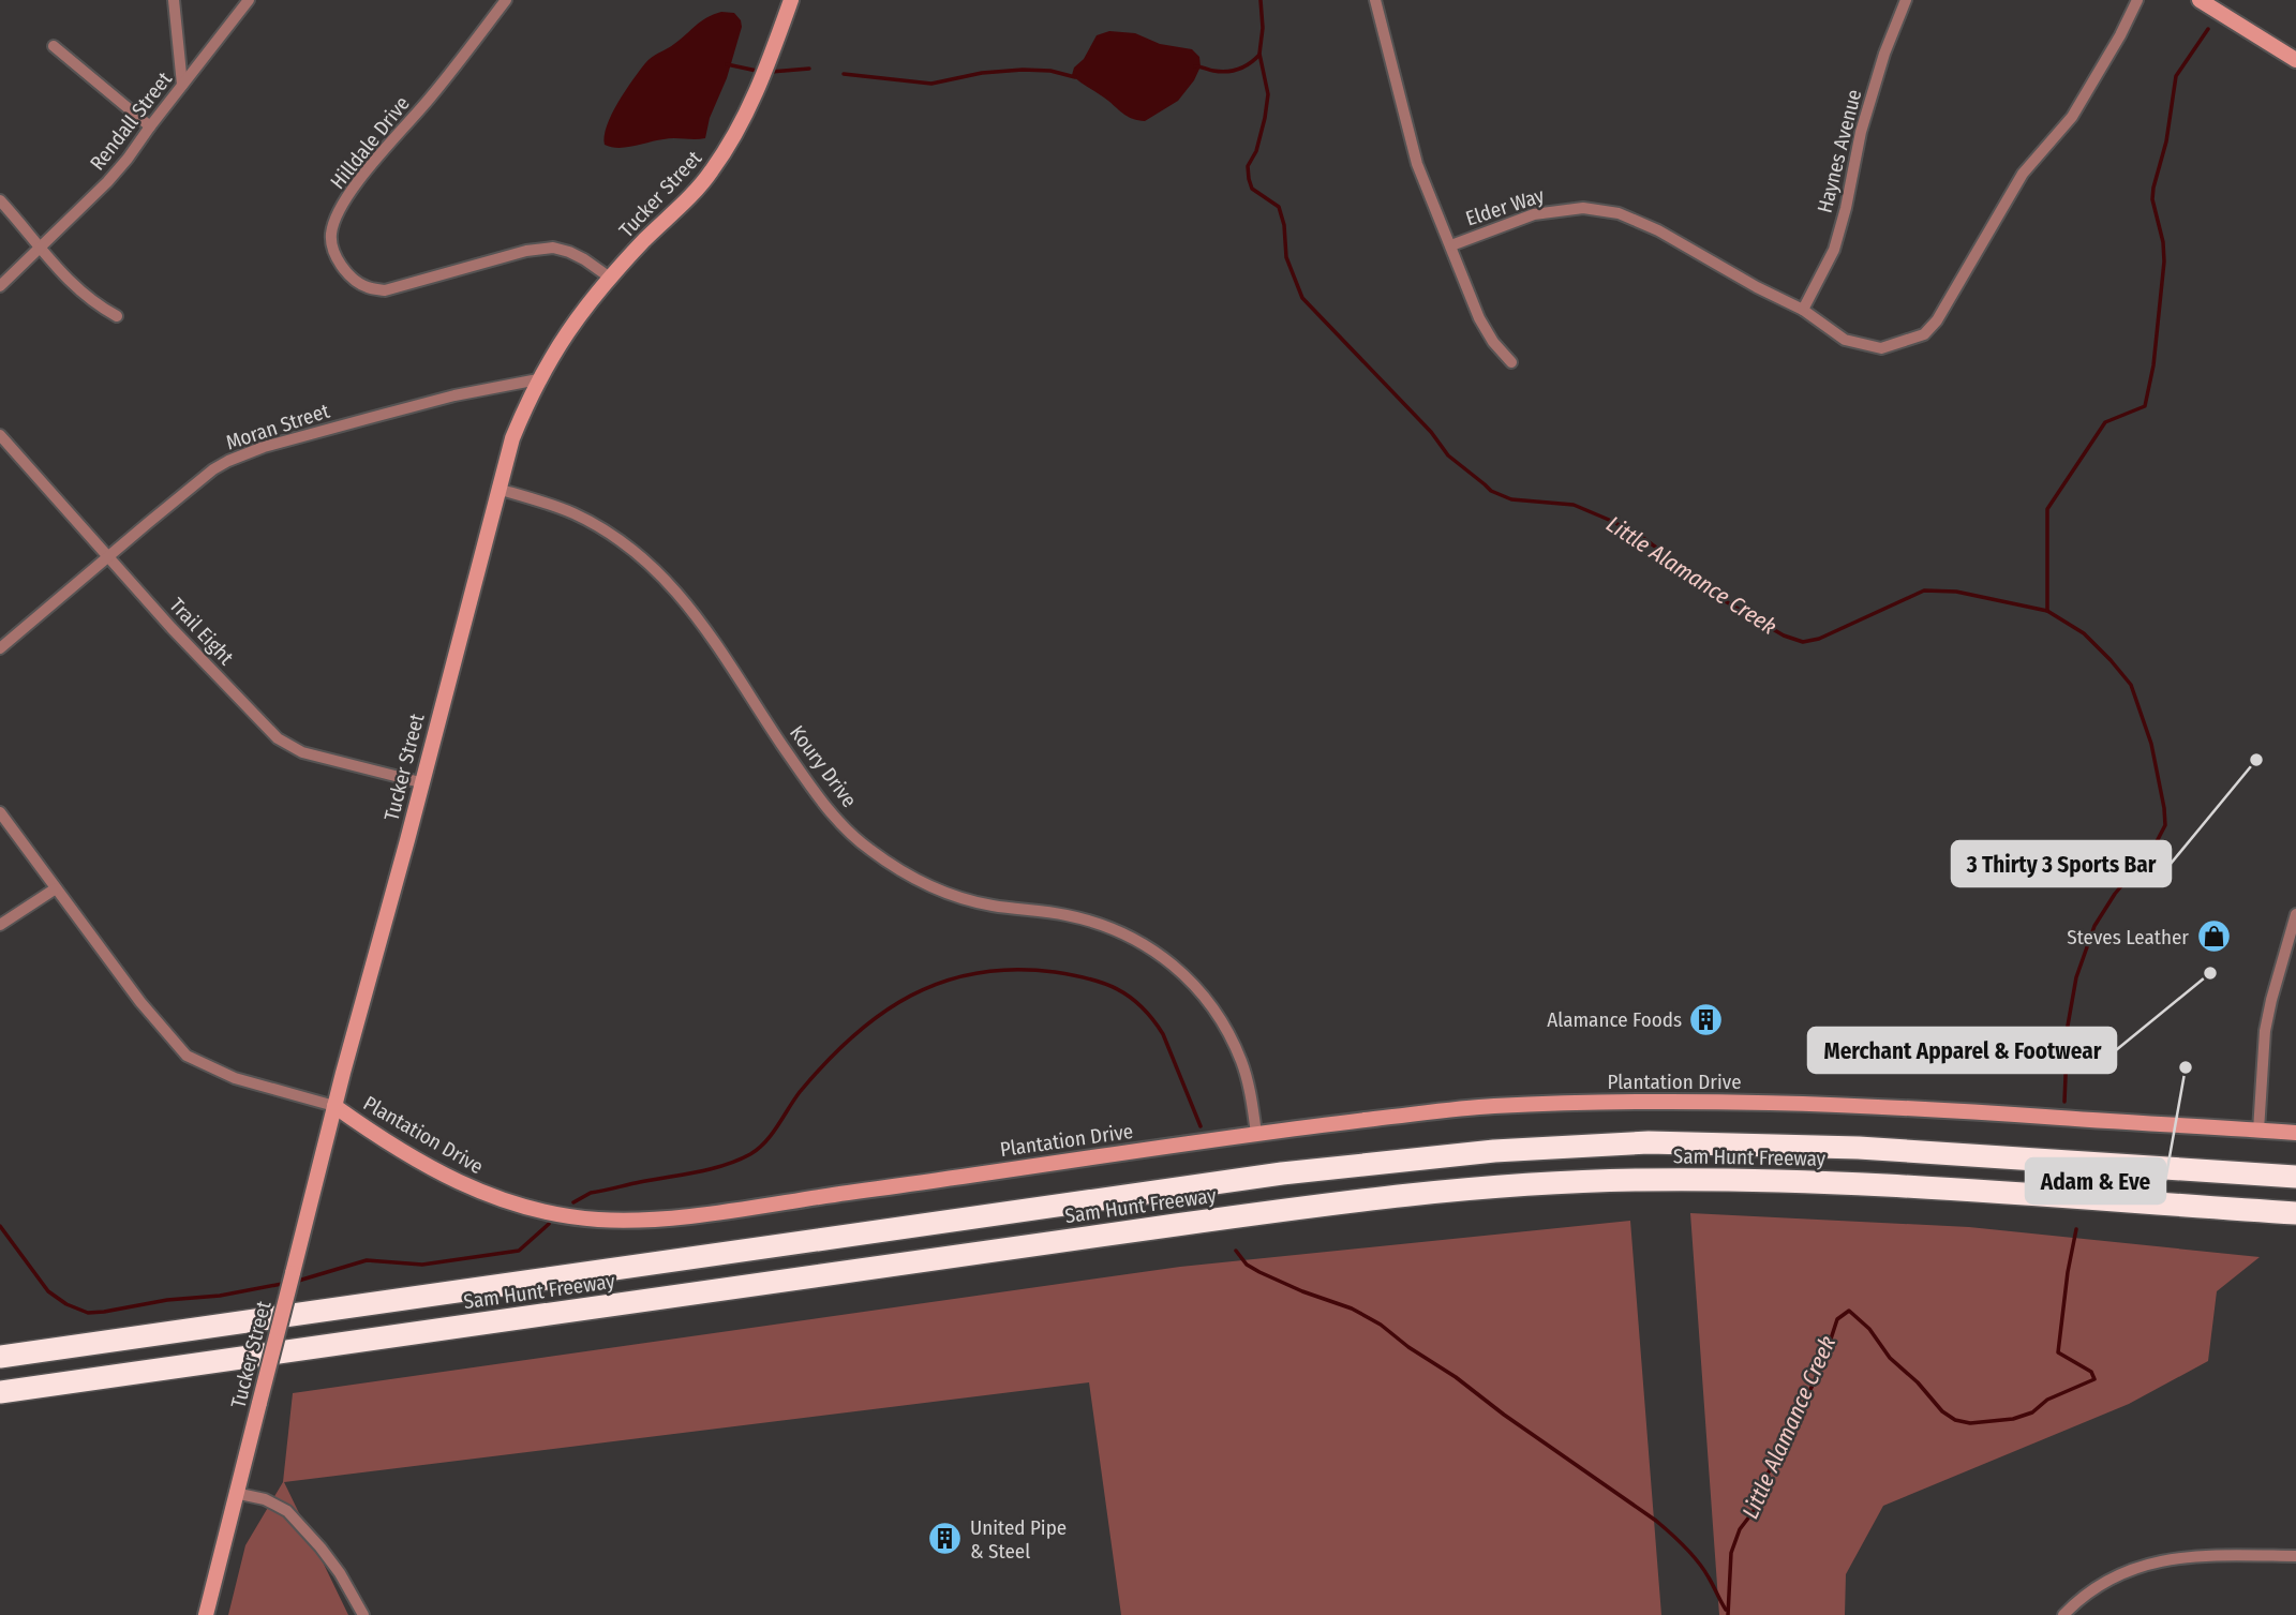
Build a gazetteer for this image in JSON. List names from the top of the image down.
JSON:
{
  "streets": {
    "highway": ["Sam Hunt Freeway"],
    "street": [
      "Rendall Street",
      "Hilldale Drive",
      "Haynes Avenue",
      "Tucker Street",
      "Elder Way",
      "Moran Street",
      "Trail Eight",
      "Koury Drive",
      "Plantation Drive"
    ]
  },
  "crossings": [
    ["Hilldale Drive", "Tucker Street"],
    ["Haynes Avenue", "Elder Way"],
    ["Tucker Street", "Moran Street"],
    ["Tucker Street", "Trail Eight"],
    ["Tucker Street", "Koury Drive"],
    ["Tucker Street", "Plantation Drive"],
    ["Moran Street", "Trail Eight"],
    ["Koury Drive", "Plantation Drive"]
  ],
  "water": ["Little Alamance Creek"],
  "places": {
    "other": ["3 Thirty 3 Sports Bar", "Merchant Apparel & Footwear", "Adam & Eve"],
    "shop": ["Steves Leather"],
    "building": ["Alamance Foods", "United Pipe & Steel"]
  }
}
